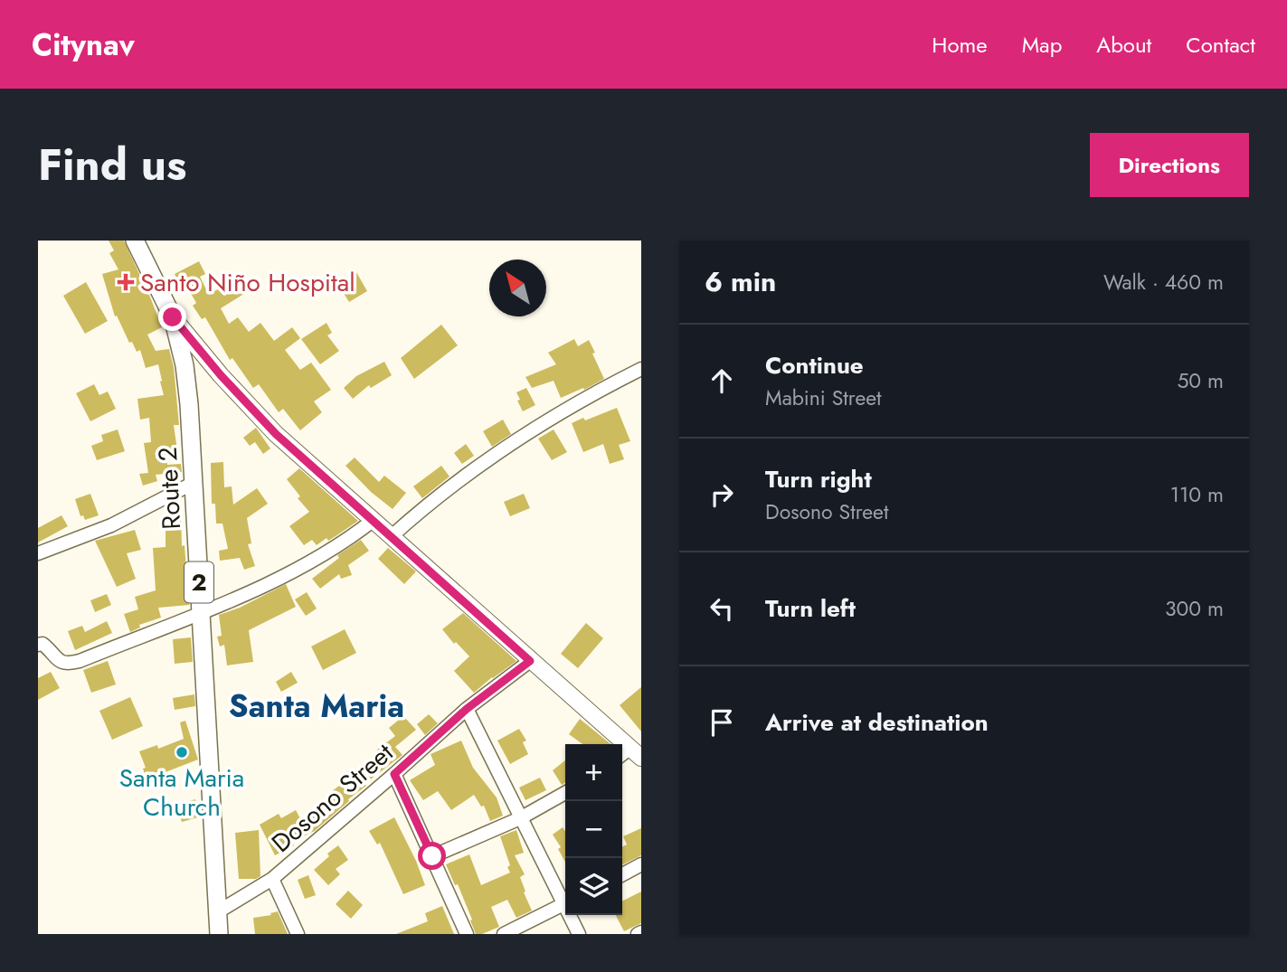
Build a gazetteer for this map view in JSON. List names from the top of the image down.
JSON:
{
  "streets": {
    "highway": ["Route 2", "2"],
    "street": ["Dosono Street"]
  },
  "crossings": [
    ["Route 2", "Dosono Street"]
  ],
  "districts": ["Santa Maria"],
  "places": {
    "health": ["Santo Niño Hospital"],
    "other": ["Santa Maria Church"]
  },
  "north": "top left",
  "page": {
    "header": "Citynav",
    "nav": [
      "Home",
      "Map",
      "About",
      "Contact"
    ],
    "title": "Find us",
    "buttons": "Directions",
    "heading": ["6 min", "Walk · 460 m"],
    "list": [
      ["Continue", "Mabini Street", "50 m"],
      ["Turn right", "Dosono Street", "110 m"],
      ["Turn left", "300 m"],
      "Arrive at destination"
    ],
    "map_buttons": ["+", "−"]
  }
}
